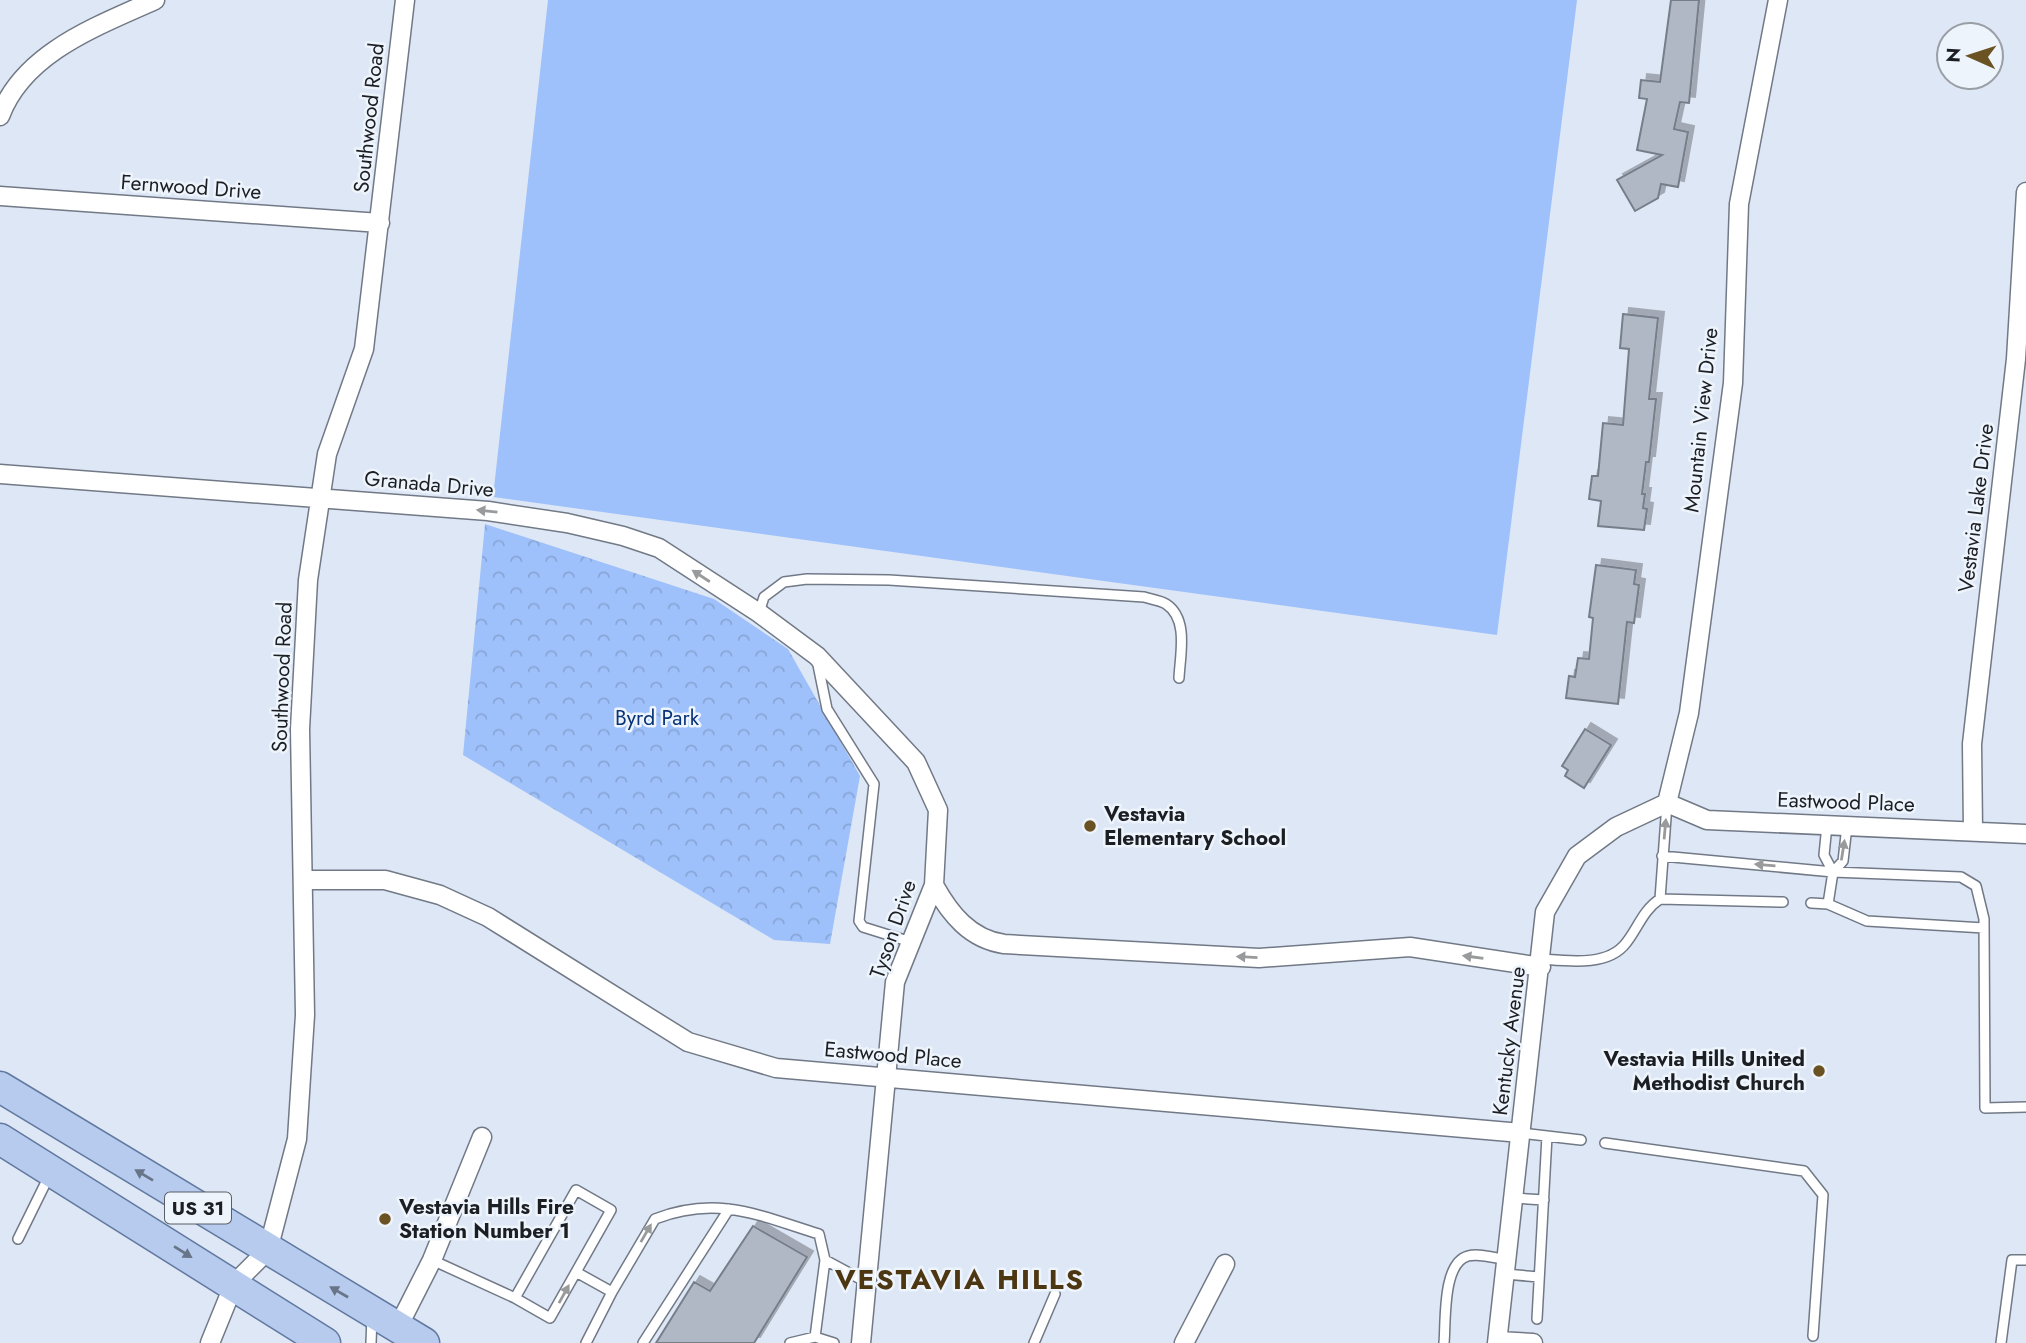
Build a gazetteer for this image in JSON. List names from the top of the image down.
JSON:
{
  "streets": {
    "main road": ["US 31"],
    "street": [
      "Southwood Road",
      "Fernwood Drive",
      "Mountain View Drive",
      "Granada Drive",
      "Vestavia Lake Drive",
      "Eastwood Place",
      "Tyson Drive",
      "Kentucky Avenue"
    ]
  },
  "crossings": [
    ["Southwood Road", "Fernwood Drive"],
    ["Southwood Road", "Granada Drive"],
    ["Southwood Road", "Eastwood Place"],
    ["Southwood Road", "US 31"],
    ["Mountain View Drive", "Eastwood Place"],
    ["Mountain View Drive", "Kentucky Avenue"],
    ["Granada Drive", "Tyson Drive"],
    ["Vestavia Lake Drive", "Eastwood Place"],
    ["Eastwood Place", "Tyson Drive"],
    ["Eastwood Place", "Kentucky Avenue"]
  ],
  "one_way": ["Granada Drive"],
  "districts": ["VESTAVIA HILLS"],
  "parks": ["Byrd Park"],
  "places": ["Vestavia Elementary School", "Vestavia Hills United Methodist Church", "Vestavia Hills Fire Station Number 1"],
  "north": "left"
}
